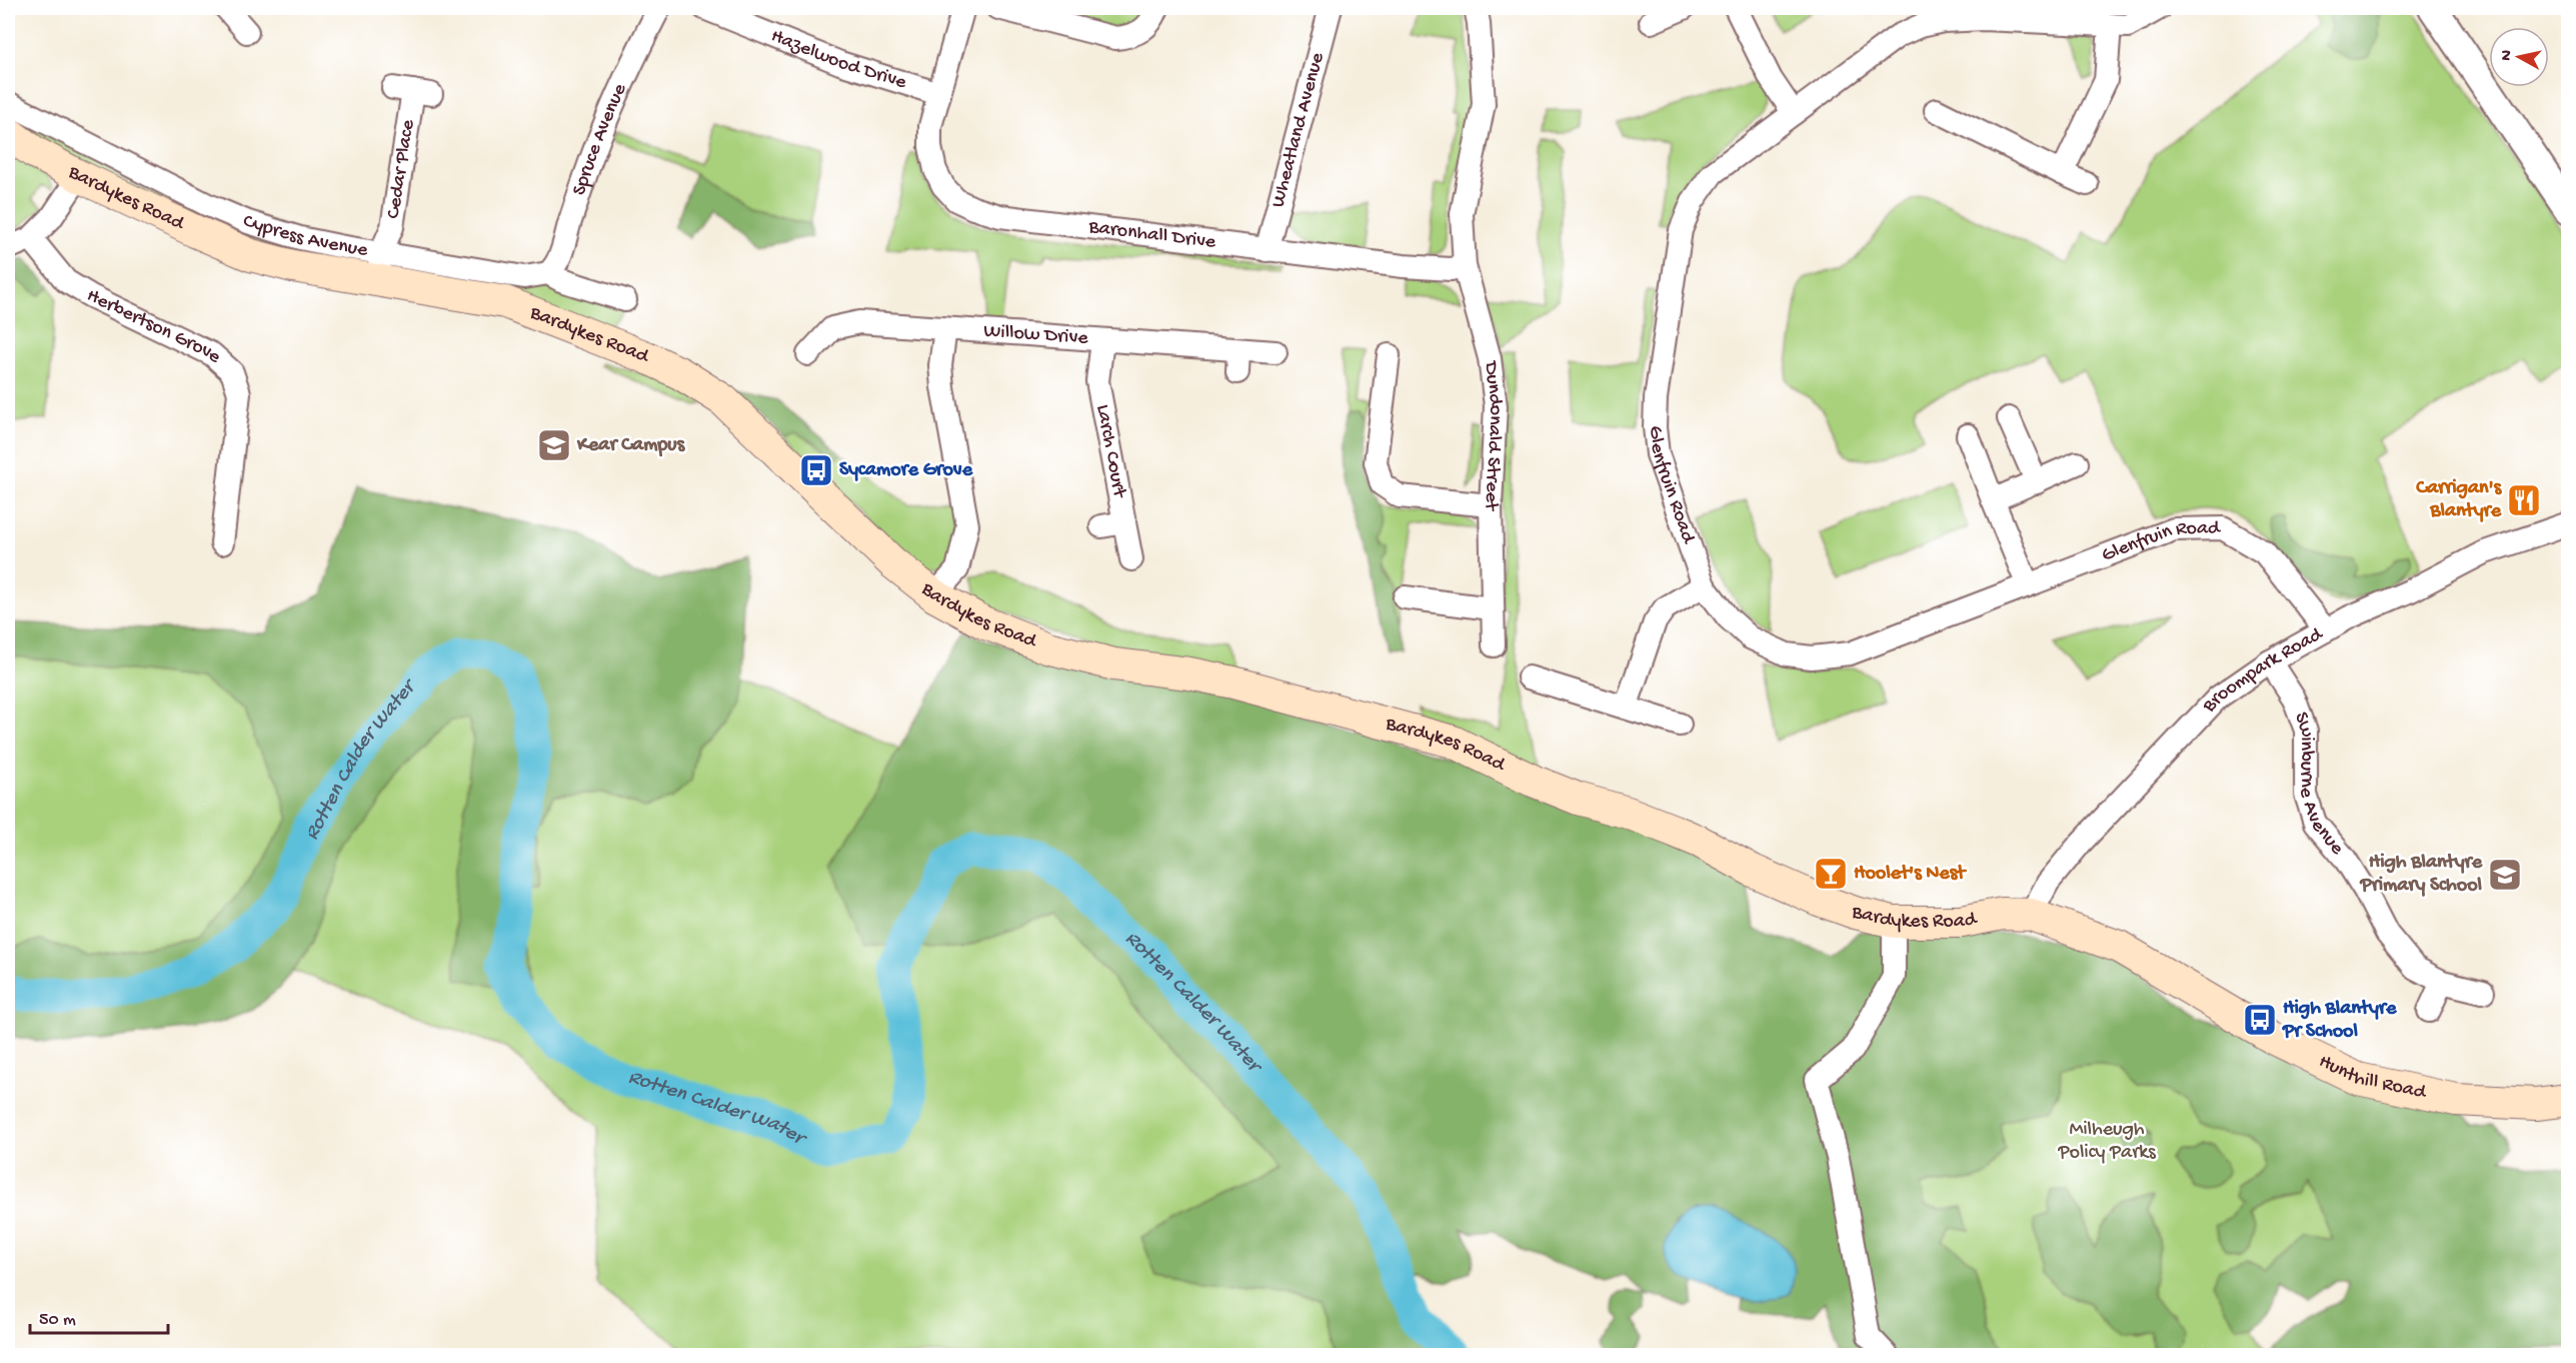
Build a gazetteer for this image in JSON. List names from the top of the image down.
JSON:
{
  "streets": {
    "main road": ["Bardykes Road", "Hunthill Road"],
    "street": [
      "Hazelwood Drive",
      "Wheatland Avenue",
      "Spruce Avenue",
      "Cedar Place",
      "Cypress Avenue",
      "Baronhall Drive",
      "Herbertson Grove",
      "Willow Drive",
      "Dundonald Street",
      "Larch Court",
      "Glenfruin Road",
      "Broompark Road",
      "Swinburne Avenue"
    ]
  },
  "crossings": [
    ["Hazelwood Drive", "Baronhall Drive"],
    ["Wheatland Avenue", "Baronhall Drive"],
    ["Spruce Avenue", "Cypress Avenue"],
    ["Cedar Place", "Bardykes Road"],
    ["Cedar Place", "Cypress Avenue"],
    ["Bardykes Road", "Cypress Avenue"],
    ["Bardykes Road", "Broompark Road"],
    ["Bardykes Road", "Hunthill Road"],
    ["Baronhall Drive", "Dundonald Street"],
    ["Willow Drive", "Larch Court"],
    ["Glenfruin Road", "Broompark Road"],
    ["Broompark Road", "Swinburne Avenue"],
    ["Broompark Road", "Hunthill Road"]
  ],
  "water": ["Rotten Calder Water"],
  "parks": ["Milheugh Policy Parks"],
  "places": {
    "school or university": ["Kear Campus", "High Blantyre Primary School"],
    "bus stop": ["Sycamore Grove", "High Blantyre Pr School"],
    "restaurant": ["Carrigan's Blantyre"],
    "bar": ["Hoolet's Nest"]
  },
  "scale_bar": "50 m",
  "north": "left"
}
